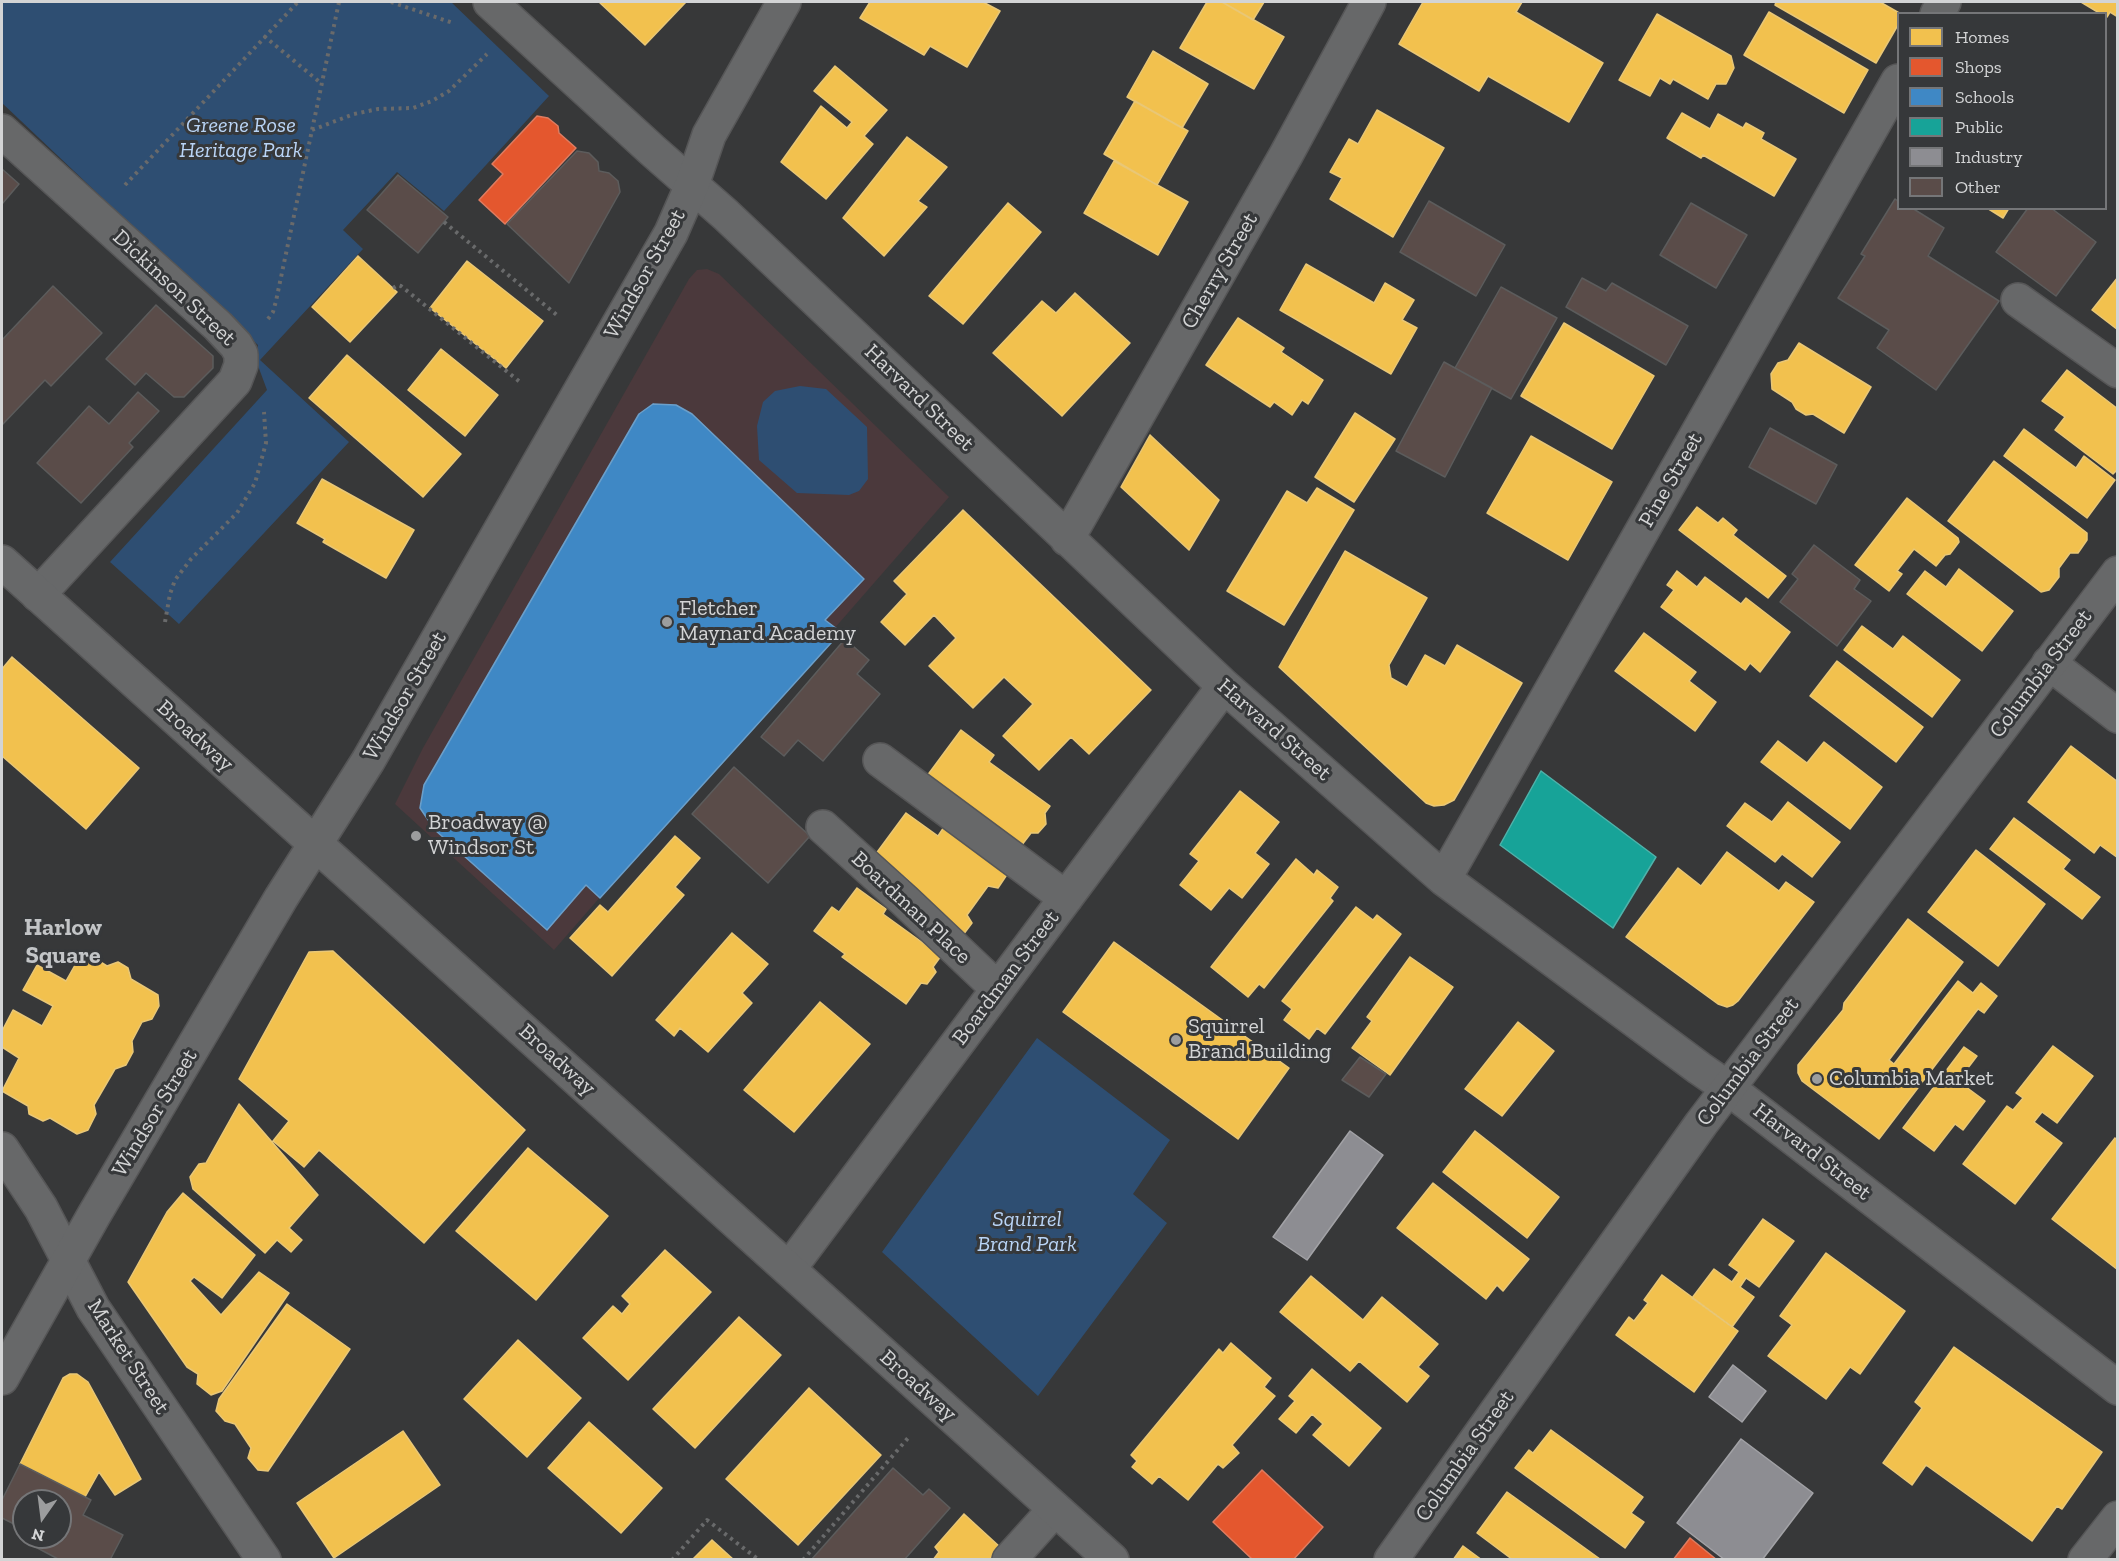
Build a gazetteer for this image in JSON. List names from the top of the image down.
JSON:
{
  "streets": {
    "street": [
      "Cherry Street",
      "Windsor Street",
      "Dickinson Street",
      "Harvard Street",
      "Pine Street",
      "Columbia Street",
      "Broadway",
      "Boardman Place",
      "Boardman Street",
      "Market Street"
    ]
  },
  "crossings": [
    ["Cherry Street", "Harvard Street"],
    ["Windsor Street", "Harvard Street"],
    ["Windsor Street", "Broadway"],
    ["Windsor Street", "Market Street"],
    ["Dickinson Street", "Broadway"],
    ["Harvard Street", "Pine Street"],
    ["Harvard Street", "Columbia Street"],
    ["Harvard Street", "Boardman Street"],
    ["Broadway", "Boardman Street"],
    ["Boardman Place", "Boardman Street"]
  ],
  "districts": ["Harlow Square"],
  "parks": ["Greene Rose Heritage Park", "Squirrel Brand Park"],
  "places": [
    "Fletcher Maynard Academy",
    "Broadway @ Windsor St",
    "Squirrel Brand Building",
    "Columbia Market"
  ],
  "legend": [
    "Homes",
    "Shops",
    "Schools",
    "Public",
    "Industry",
    "Other"
  ],
  "north": "bottom"
}
